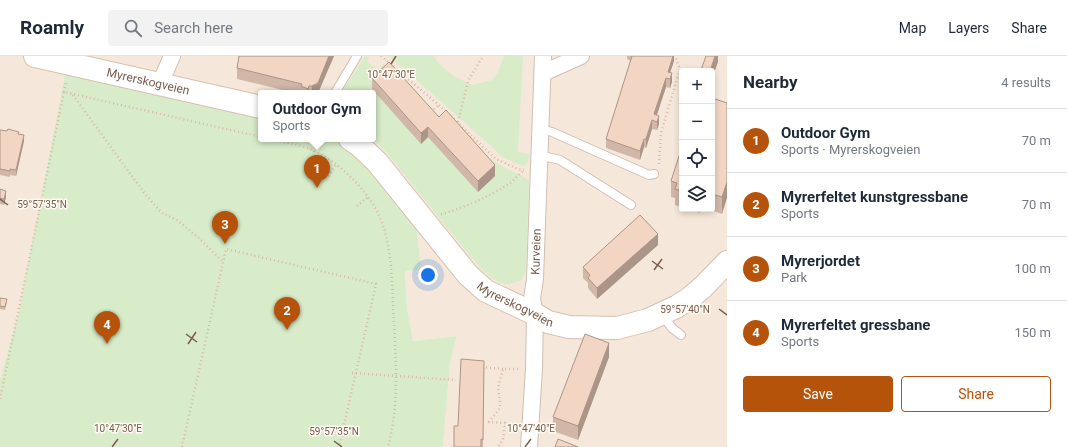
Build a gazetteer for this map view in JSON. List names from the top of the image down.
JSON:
{
  "streets": {
    "street": ["Myrerskogveien", "Kurveien"]
  },
  "crossings": [
    ["Myrerskogveien", "Kurveien"]
  ],
  "page": {
    "header": "Roamly",
    "search": "Search here",
    "nav": ["Map", "Layers", "Share"],
    "heading": ["Nearby", "4 results"],
    "map_buttons": ["+", "−"],
    "popup": ["Outdoor Gym", "Sports"],
    "list": [
      {
        "mark": "1",
        "name": "Outdoor Gym",
        "note": "Sports · Myrerskogveien",
        "value": "70 m"
      },
      {
        "mark": "2",
        "name": "Myrerfeltet kunstgressbane",
        "note": "Sports",
        "value": "70 m"
      },
      {
        "mark": "3",
        "name": "Myrerjordet",
        "note": "Park",
        "value": "100 m"
      },
      {
        "mark": "4",
        "name": "Myrerfeltet gressbane",
        "note": "Sports",
        "value": "150 m"
      }
    ],
    "pins": [
      "1",
      "3",
      "2",
      "4"
    ],
    "buttons": ["Save", "Share"]
  },
  "coordinates": [
    "10°47'30\"E",
    "59°57'35\"N",
    "59°57'40\"N",
    "10°47'40\"E"
  ]
}
